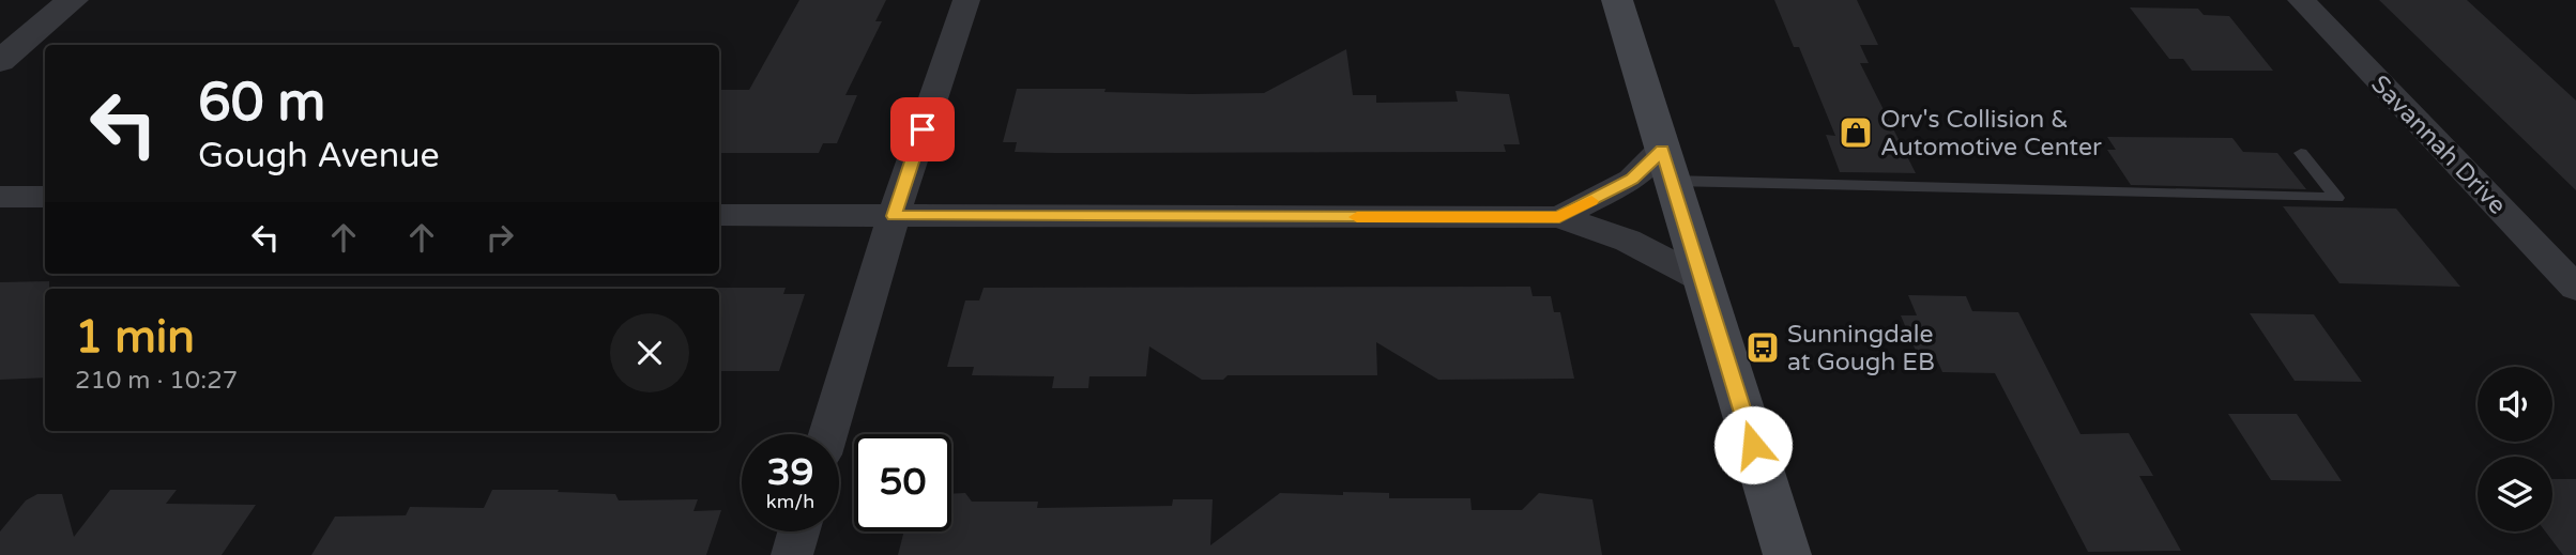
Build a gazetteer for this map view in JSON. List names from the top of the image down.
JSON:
{
  "streets": {
    "street": ["Savannah Drive"]
  },
  "places": {
    "shop": ["Orv's Collision & Automotive Center"],
    "bus stop": ["Sunningdale at Gough EB"]
  },
  "page": {
    "turn": ["60 m", "Gough Avenue"],
    "heading": ["1 min", "210 m · 10:27"],
    "speed": "39 km/h",
    "limit": "50"
  }
}
